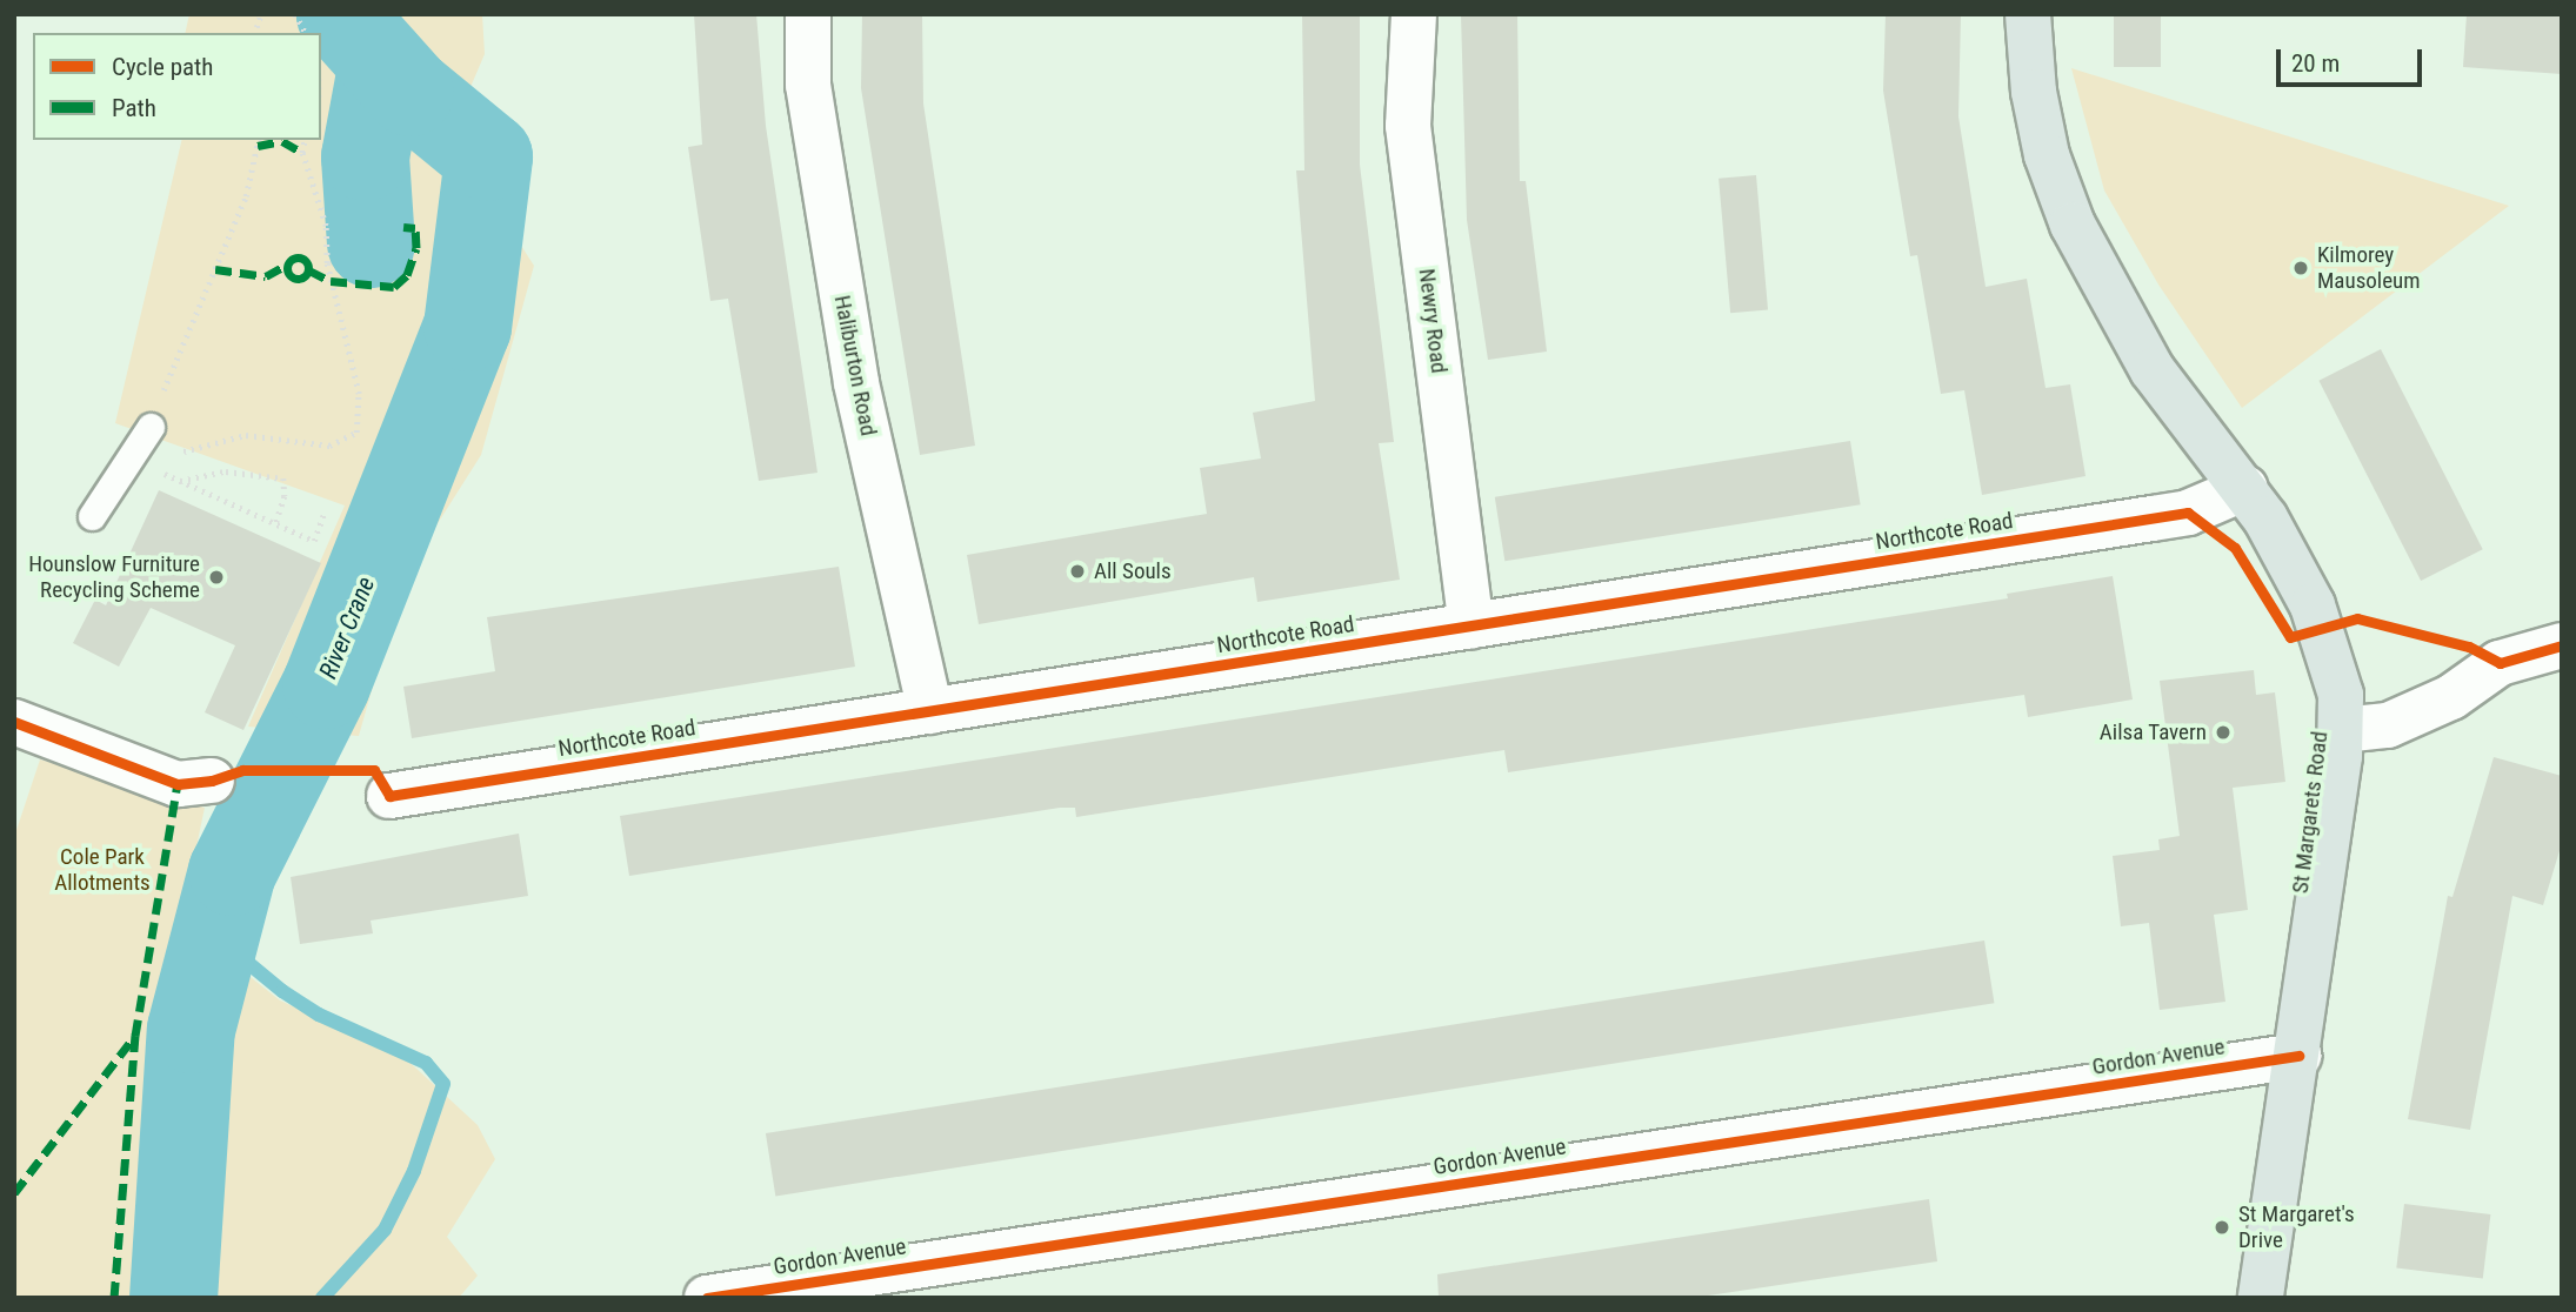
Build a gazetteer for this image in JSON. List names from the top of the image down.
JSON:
{
  "streets": {
    "main road": ["St Margarets Road"],
    "street": [
      "Newry Road",
      "Haliburton Road",
      "Northcote Road",
      "Gordon Avenue"
    ]
  },
  "crossings": [
    ["Newry Road", "Northcote Road"],
    ["Haliburton Road", "Northcote Road"],
    ["Northcote Road", "St Margarets Road"],
    ["St Margarets Road", "Gordon Avenue"]
  ],
  "water": ["River Crane"],
  "parks": ["Cole Park Allotments"],
  "places": [
    "Kilmorey Mausoleum",
    "All Souls",
    "Hounslow Furniture Recycling Scheme",
    "Ailsa Tavern",
    "St Margaret's Drive"
  ],
  "legend": ["Cycle path", "Path"],
  "scale_bar": "20 m"
}
